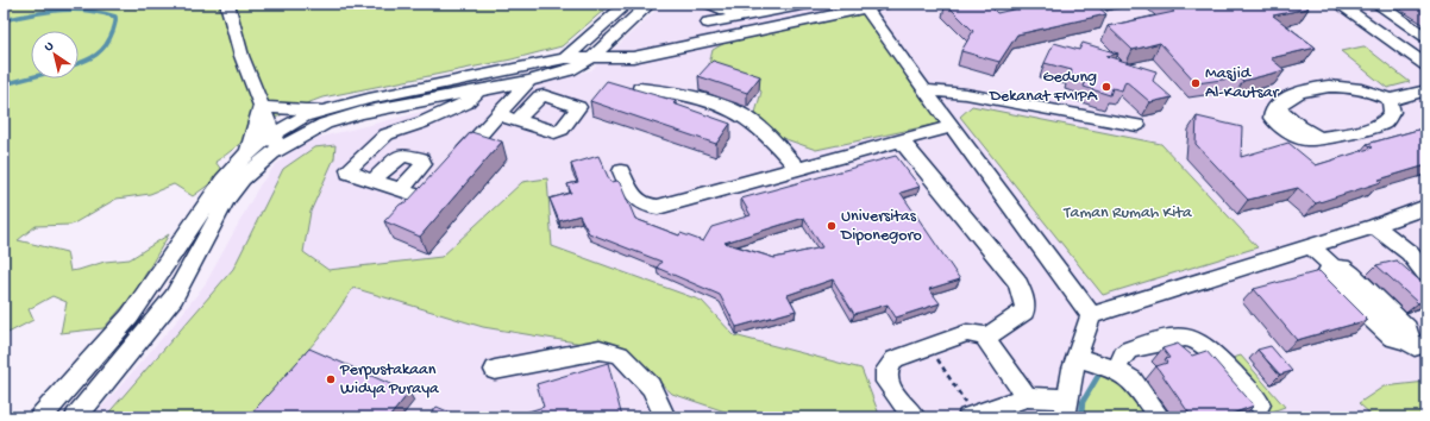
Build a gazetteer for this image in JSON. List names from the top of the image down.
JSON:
{
  "parks": ["Taman Rumah Kita"],
  "places": [
    "Masjid Al-Kautsar",
    "Gedung Dekanat FMIPA",
    "Universitas Diponegoro",
    "Perpustakaan Widya Puraya"
  ],
  "north": "top left"
}
